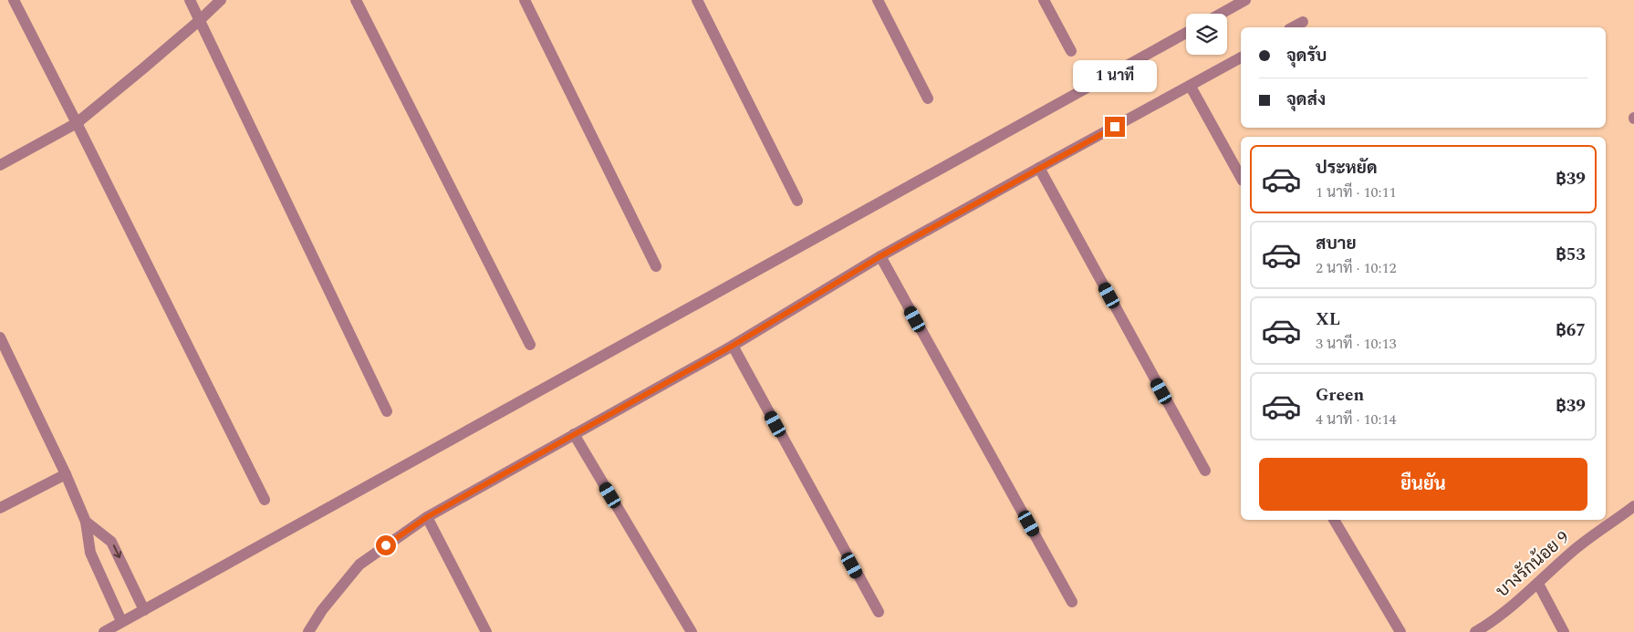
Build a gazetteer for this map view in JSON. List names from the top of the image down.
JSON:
{
  "streets": {
    "street": ["บางรักน้อย 9"]
  },
  "page": {
    "banner": ["จุดรับ", "จุดส่ง"],
    "bubble": "1 นาที",
    "list": [
      {
        "name": "ประหยัด",
        "note": "1 นาที · 10:11",
        "value": "฿39"
      },
      {
        "name": "สบาย",
        "note": "2 นาที · 10:12",
        "value": "฿53"
      },
      {
        "name": "XL",
        "note": "3 นาที · 10:13",
        "value": "฿67"
      },
      {
        "name": "Green",
        "note": "4 นาที · 10:14",
        "value": "฿39"
      }
    ],
    "buttons": "ยืนยัน"
  }
}
